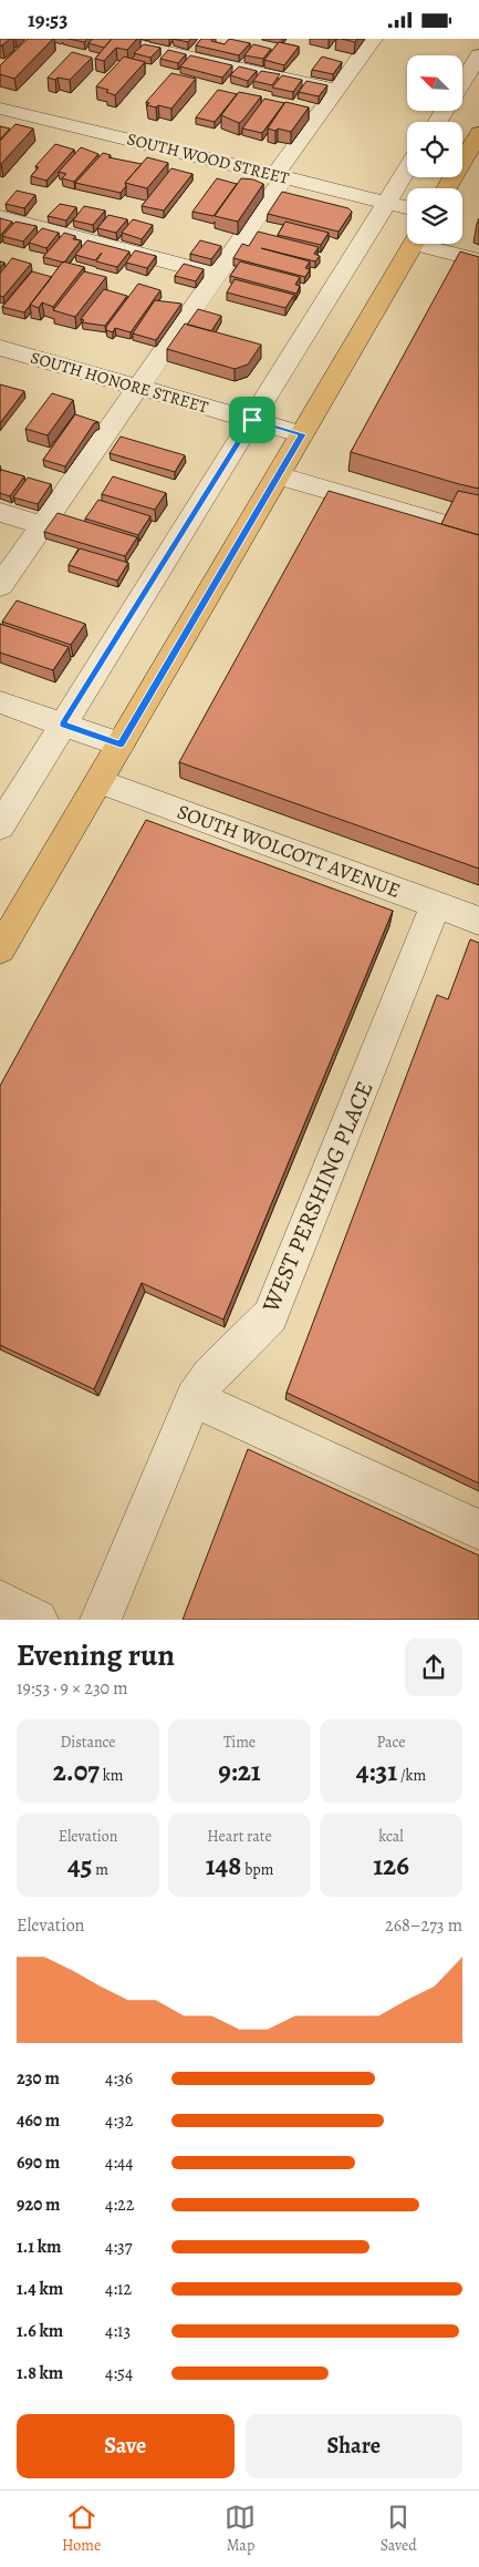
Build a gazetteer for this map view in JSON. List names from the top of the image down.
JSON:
{
  "streets": {
    "street": [
      "SOUTH WOOD STREET",
      "SOUTH HONORE STREET",
      "SOUTH WOLCOTT AVENUE",
      "WEST PERSHING PLACE"
    ]
  },
  "crossings": [
    ["SOUTH WOLCOTT AVENUE", "WEST PERSHING PLACE"]
  ],
  "north": "top left",
  "page": {
    "status": "19:53",
    "heading": ["Evening run", "19:53 · 9 × 230 m"],
    "stats": [
      ["Distance", "2.07 km"],
      ["Time", "9:21"],
      ["Pace", "4:31 /km"],
      ["Elevation", "45 m"],
      ["Heart rate", "148 bpm"],
      ["kcal", "126"]
    ],
    "chart": ["Elevation", "268–273 m"],
    "list": [
      {
        "name": "230 m",
        "note": "4:36"
      },
      {
        "name": "460 m",
        "note": "4:32"
      },
      {
        "name": "690 m",
        "note": "4:44"
      },
      {
        "name": "920 m",
        "note": "4:22"
      },
      {
        "name": "1.1 km",
        "note": "4:37"
      },
      {
        "name": "1.4 km",
        "note": "4:12"
      },
      {
        "name": "1.6 km",
        "note": "4:13"
      },
      {
        "name": "1.8 km",
        "note": "4:54"
      }
    ],
    "buttons": ["Save", "Share"],
    "tabs": ["Home", "Map", "Saved"]
  }
}
